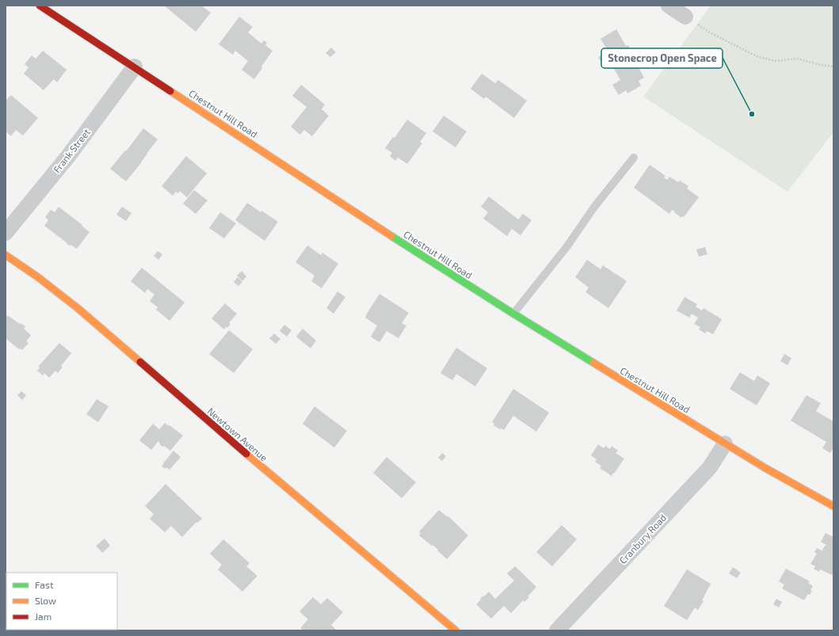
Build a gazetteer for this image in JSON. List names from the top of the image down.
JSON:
{
  "streets": {
    "main road": ["Chestnut Hill Road", "Newtown Avenue"],
    "street": ["Frank Street", "Cranbury Road"]
  },
  "crossings": [
    ["Chestnut Hill Road", "Frank Street"],
    ["Chestnut Hill Road", "Cranbury Road"]
  ],
  "places": ["Stonecrop Open Space"],
  "legend": ["Fast", "Slow", "Jam"]
}
